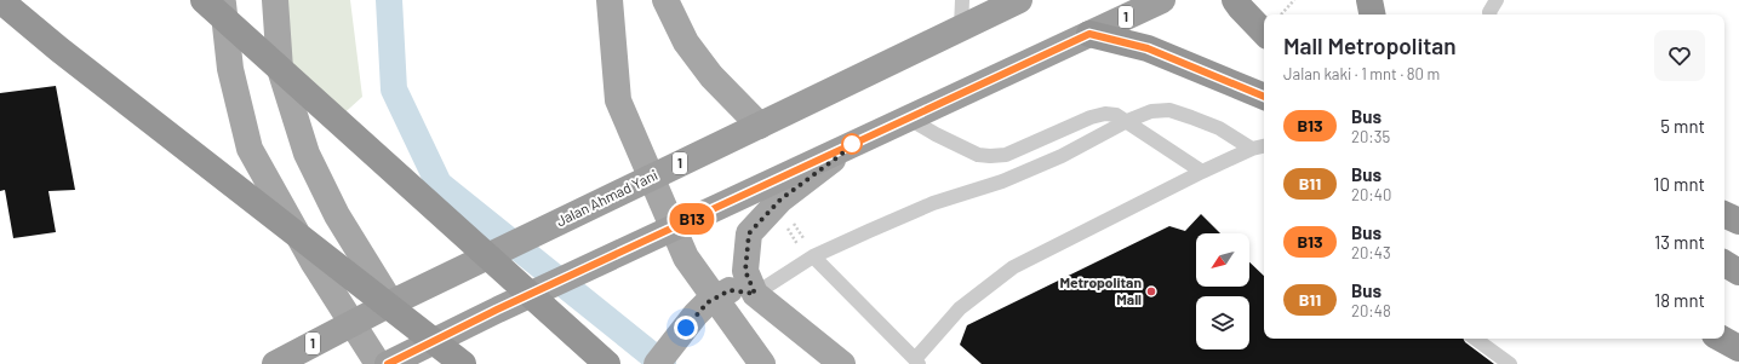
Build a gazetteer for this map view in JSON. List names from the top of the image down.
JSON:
{
  "streets": {
    "highway": ["1", "Jalan Ahmad Yani"]
  },
  "places": ["Metropolitan Mall"],
  "lines": ["bus line B13"],
  "north": "bottom left",
  "page": {
    "on_map": "B13",
    "heading": ["Mall Metropolitan", "Jalan kaki · 1 mnt · 80 m"],
    "list": [
      {
        "mark": "B13",
        "name": "Bus",
        "note": "20:35",
        "value": "5 mnt"
      },
      {
        "mark": "B11",
        "name": "Bus",
        "note": "20:40",
        "value": "10 mnt"
      },
      {
        "mark": "B13",
        "name": "Bus",
        "note": "20:43",
        "value": "13 mnt"
      },
      {
        "mark": "B11",
        "name": "Bus",
        "note": "20:48",
        "value": "18 mnt"
      }
    ]
  }
}
